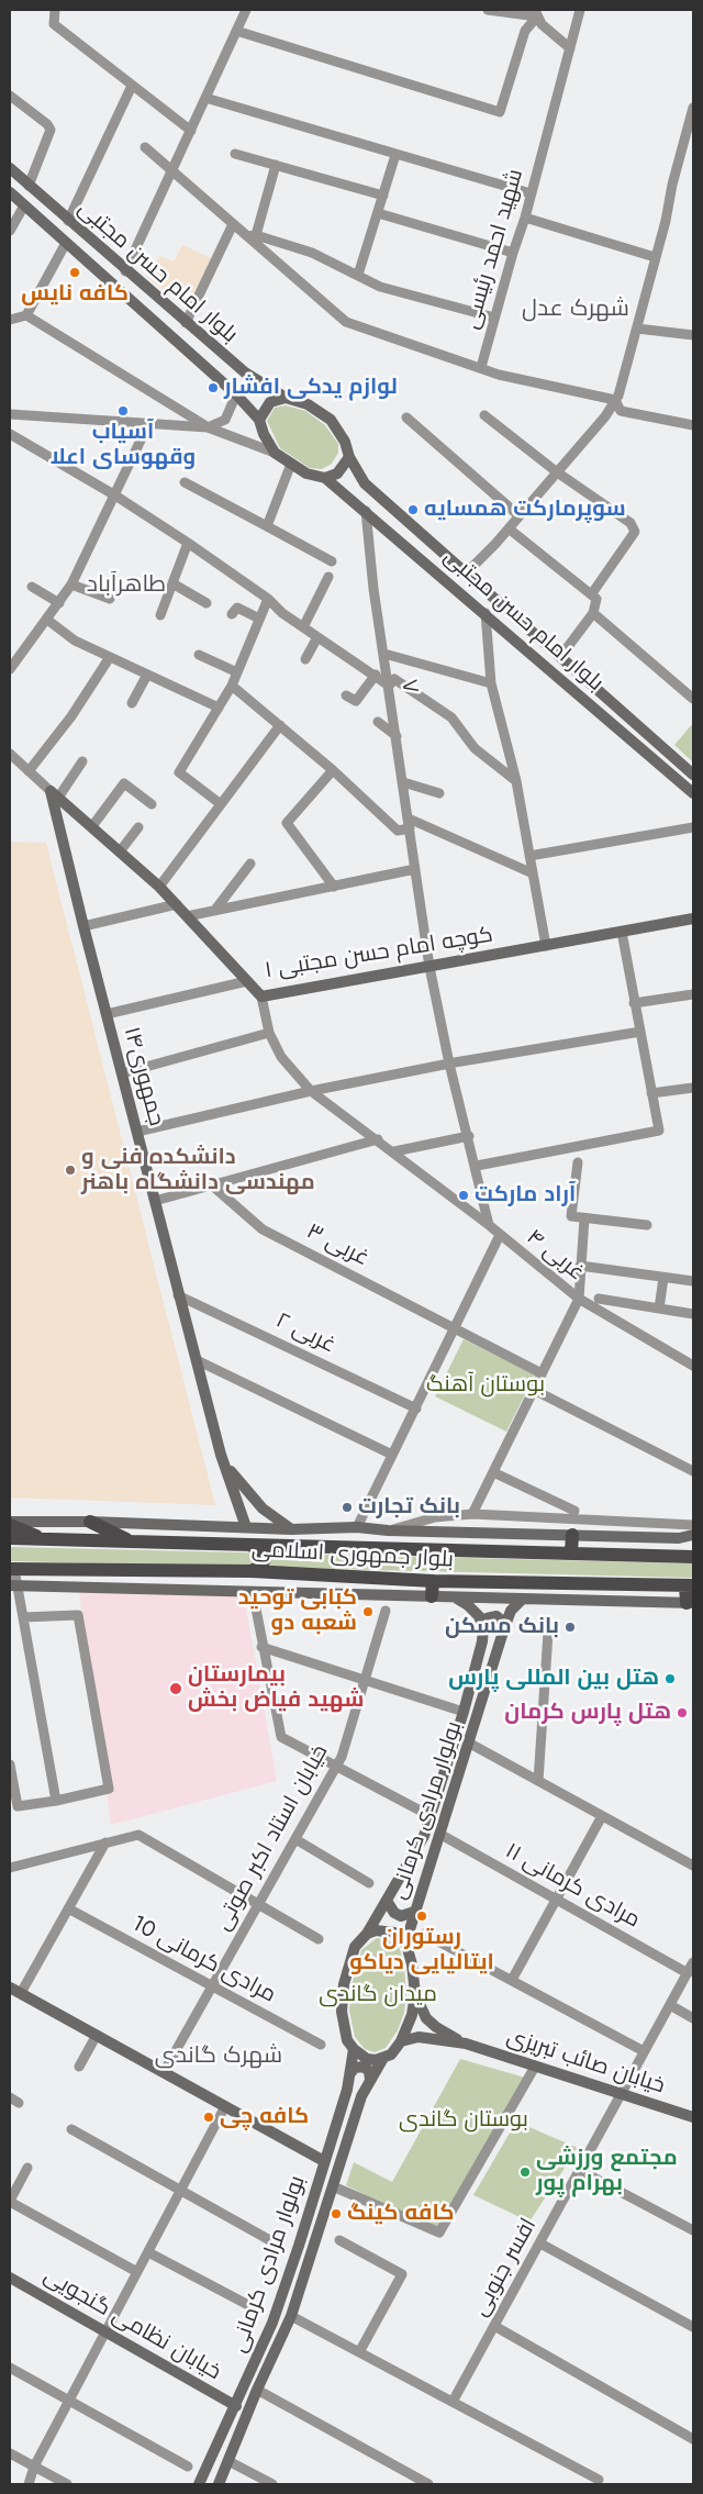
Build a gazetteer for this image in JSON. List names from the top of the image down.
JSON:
{
  "streets": {
    "main road": ["بلوار جمهوری اسلامی"],
    "street": [
      "شهید احمد رئیسی",
      "بلوار امام حسن مجتبی",
      "۷",
      "کوچه امام حسن مجتبی ۱",
      "جمهوری۱۴",
      "۳ غربی",
      "۴ غربی",
      "۲ غربی",
      "بولوار مرادی کرمانی",
      "خیابان استاد اکبر صوتی",
      "مرادی کرمانی ۱۱",
      "مرادی کرمانی 10",
      "خیابان صائب تبریزی",
      "افسر جنوبی",
      "خیابان نظامی گنجویی"
    ]
  },
  "crossings": [
    ["بلوار امام حسن مجتبی", "۷"],
    ["۷", "کوچه امام حسن مجتبی ۱"],
    ["۷", "۴ غربی"],
    ["کوچه امام حسن مجتبی ۱", "جمهوری۱۴"],
    ["کوچه امام حسن مجتبی ۱", "۴ غربی"],
    ["جمهوری۱۴", "۲ غربی"],
    ["بولوار مرادی کرمانی", "مرادی کرمانی ۱۱"],
    ["بولوار مرادی کرمانی", "خیابان صائب تبریزی"],
    ["بولوار مرادی کرمانی", "خیابان نظامی گنجویی"],
    ["خیابان استاد اکبر صوتی", "مرادی کرمانی 10"],
    ["مرادی کرمانی ۱۱", "افسر جنوبی"],
    ["خیابان صائب تبریزی", "افسر جنوبی"]
  ],
  "districts": ["شهرک عدل", "طاهرآباد", "شهرک گاندی"],
  "parks": ["بوستان آهنگ", "میدان گاندی", "بوستان گاندی"],
  "places": [
    "کافه نایس",
    "لوازم یدکی افشار",
    "آسیاب وقهوسای اعلا",
    "سوپرمارکت همسایه",
    "دانشکده فنی و مهندسی دانشگاه باهنر",
    "آراد مارکت",
    "بانک تجارت",
    "کبابی توحید شعبه دو",
    "بانک مسکن",
    "هتل بین المللی پارس",
    "بیمارستان شهید فیاض بخش",
    "هتل پارس کرمان",
    "رستوران ایتالیایی دیاکو",
    "کافه چی",
    "مجتمع ورزشی بهرام پور",
    "کافه کینگ"
  ]
}
